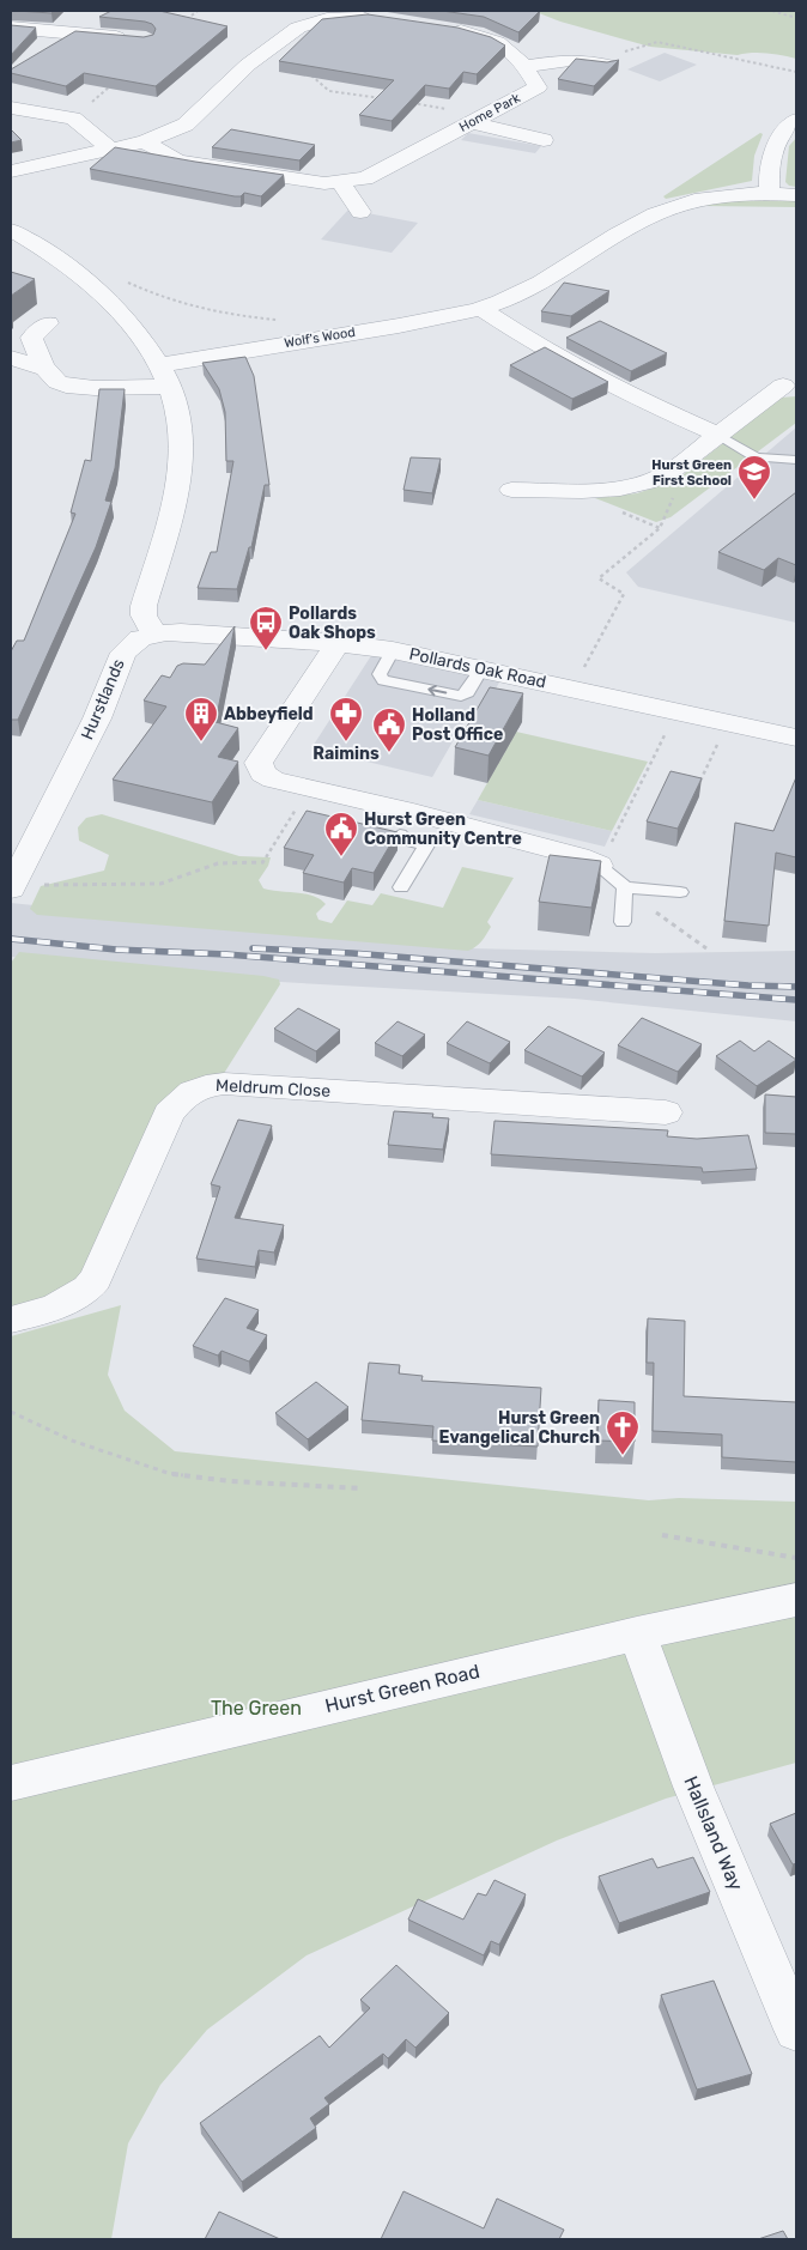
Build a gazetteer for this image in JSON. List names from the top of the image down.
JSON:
{
  "streets": {
    "street": [
      "Home Park",
      "Wolf's Wood",
      "Pollards Oak Road",
      "Hurstlands",
      "Meldrum Close",
      "Hurst Green Road",
      "Hallsland Way"
    ]
  },
  "crossings": [
    ["Pollards Oak Road", "Hurstlands"],
    ["Hurst Green Road", "Hallsland Way"]
  ],
  "parks": ["The Green"],
  "places": {
    "school or university": ["Hurst Green First School"],
    "bus stop": ["Pollards Oak Shops"],
    "building": ["Abbeyfield"],
    "pharmacy": ["Raimins"],
    "public building": ["Holland Post Office", "Hurst Green Community Centre"],
    "church": ["Hurst Green Evangelical Church"]
  }
}
